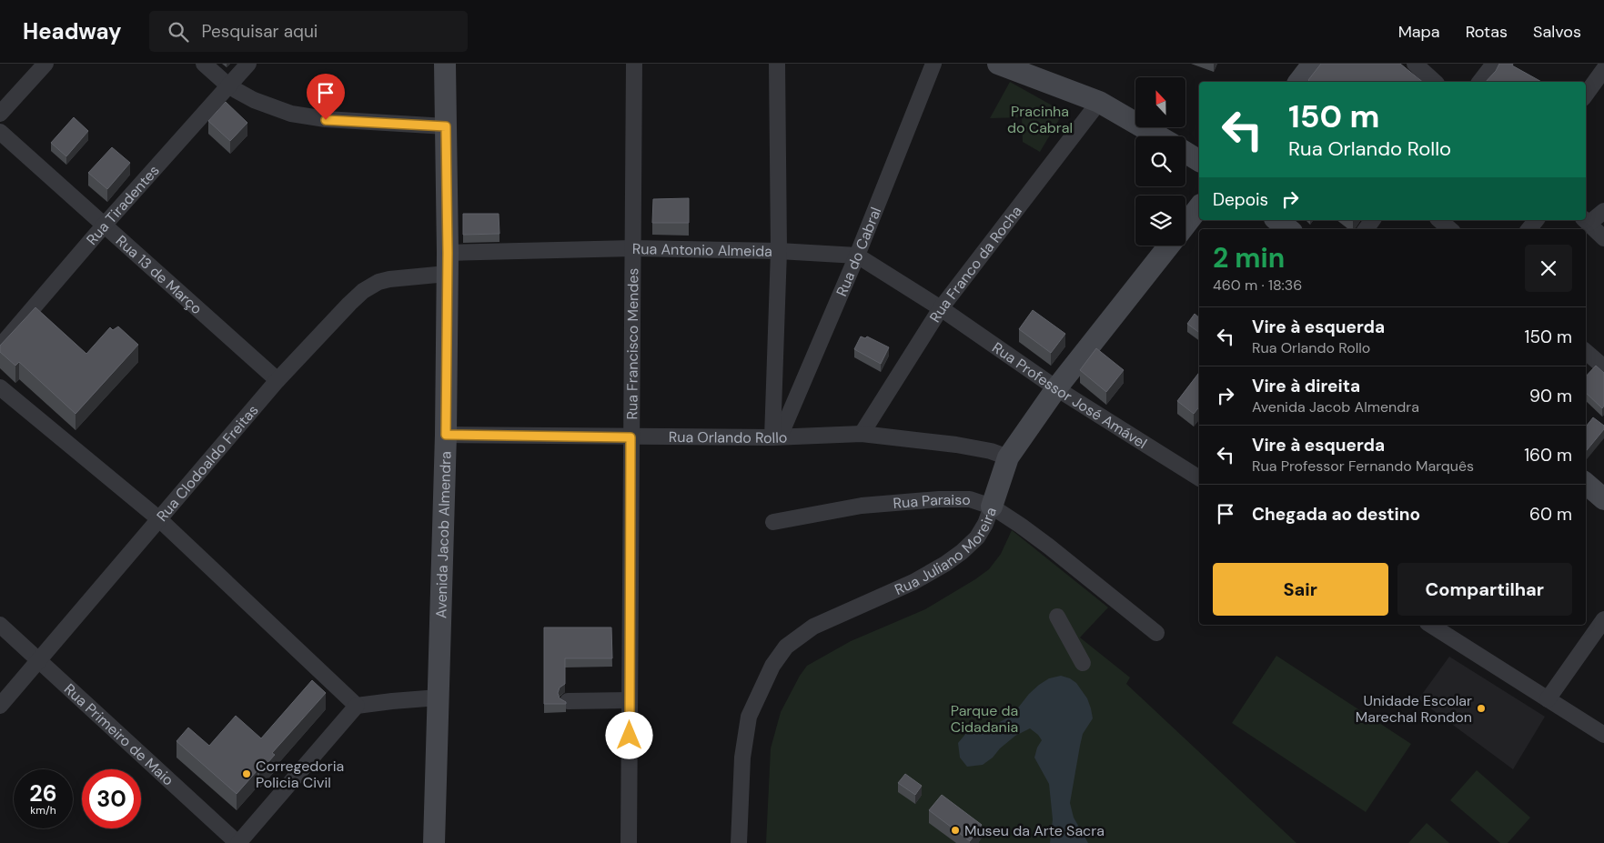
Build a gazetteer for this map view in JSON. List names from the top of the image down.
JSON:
{
  "streets": {
    "street": [
      "Rua Tiradentes",
      "Rua Antonio Almeida",
      "Rua do Cabral",
      "Rua Franco da Rocha",
      "Rua 13 de Março",
      "Rua Francisco Mendes",
      "Rua Professor José Amável",
      "Rua Orlando Rollo",
      "Rua Clodoaldo Freitas",
      "Rua Paraiso",
      "Avenida Jacob Almendra",
      "Rua Juliano Moreira",
      "Rua Primeiro de Maio"
    ]
  },
  "crossings": [
    ["Rua Tiradentes", "Rua 13 de Março"],
    ["Rua Antonio Almeida", "Rua do Cabral"],
    ["Rua Antonio Almeida", "Rua Francisco Mendes"],
    ["Rua Antonio Almeida", "Avenida Jacob Almendra"],
    ["Rua do Cabral", "Rua Orlando Rollo"],
    ["Rua Franco da Rocha", "Rua Professor José Amável"],
    ["Rua Franco da Rocha", "Rua Orlando Rollo"],
    ["Rua 13 de Março", "Rua Clodoaldo Freitas"],
    ["Rua Francisco Mendes", "Rua Orlando Rollo"],
    ["Rua Professor José Amável", "Rua Juliano Moreira"],
    ["Rua Orlando Rollo", "Avenida Jacob Almendra"],
    ["Rua Orlando Rollo", "Rua Juliano Moreira"],
    ["Rua Clodoaldo Freitas", "Avenida Jacob Almendra"],
    ["Rua Clodoaldo Freitas", "Rua Primeiro de Maio"],
    ["Rua Paraiso", "Rua Juliano Moreira"]
  ],
  "parks": ["Pracinha do Cabral", "Parque da Cidadania"],
  "places": ["Unidade Escolar Marechal Rondon", "Corregedoria Policia Civil", "Museu da Arte Sacra"],
  "north": "top",
  "page": {
    "header": "Headway",
    "search": "Pesquisar aqui",
    "nav": ["Mapa", "Rotas", "Salvos"],
    "turn": ["150 m", "Rua Orlando Rollo"],
    "then": "Depois",
    "heading": ["2 min", "460 m · 18:36"],
    "list": [
      {
        "name": "Vire à esquerda",
        "note": "Rua Orlando Rollo",
        "value": "150 m"
      },
      {
        "name": "Vire à direita",
        "note": "Avenida Jacob Almendra",
        "value": "90 m"
      },
      {
        "name": "Vire à esquerda",
        "note": "Rua Professor Fernando Marquês",
        "value": "160 m"
      },
      {
        "name": "Chegada ao destino",
        "value": "60 m"
      }
    ],
    "buttons": ["Sair", "Compartilhar"],
    "speed": "26 km/h",
    "limit": "30"
  }
}
